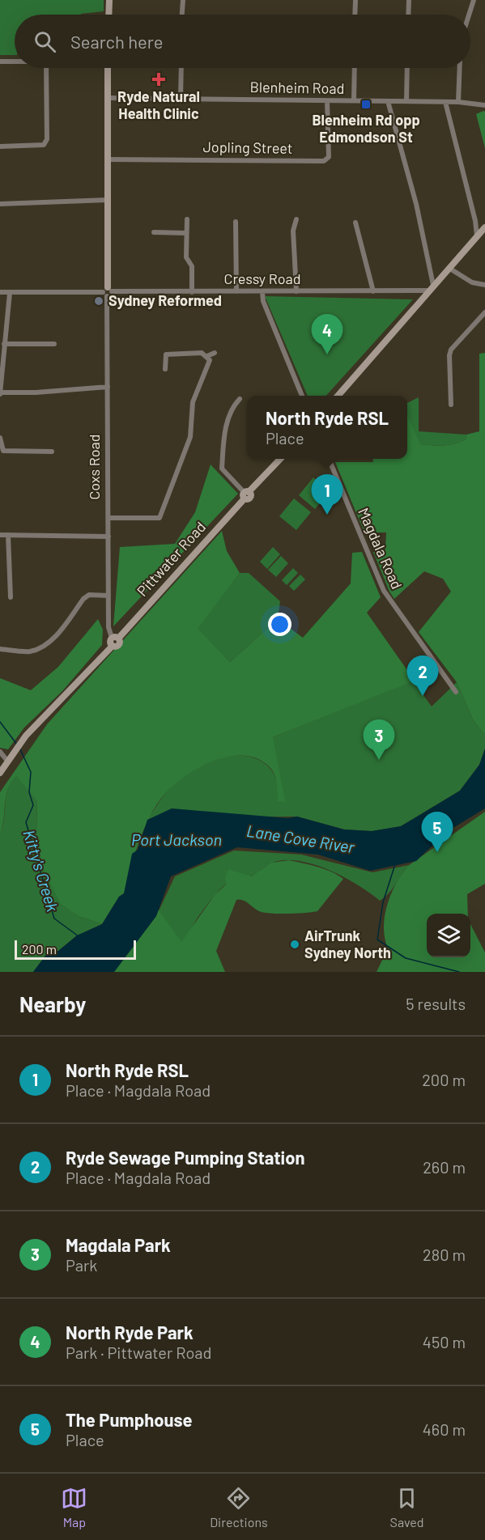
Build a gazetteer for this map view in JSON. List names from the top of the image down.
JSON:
{
  "streets": {
    "main road": ["Coxs Road", "Pittwater Road"],
    "street": [
      "Blenheim Road",
      "Jopling Street",
      "Cressy Road",
      "Magdala Road"
    ]
  },
  "crossings": [
    ["Blenheim Road", "Jopling Street"],
    ["Blenheim Road", "Coxs Road"],
    ["Jopling Street", "Coxs Road"],
    ["Cressy Road", "Coxs Road"],
    ["Coxs Road", "Pittwater Road"]
  ],
  "water": ["Lane Cove River", "Port Jackson", "Kitty's Creek"],
  "places": {
    "health": ["Ryde Natural Health Clinic"],
    "transit": ["Blenheim Rd opp Edmondson St"],
    "other": ["Sydney Reformed", "AirTrunk Sydney North"]
  },
  "scale_bar": "200 m",
  "page": {
    "search": "Search here",
    "pins": [
      "4",
      "1",
      "2",
      "3",
      "5"
    ],
    "popup": ["North Ryde RSL", "Place"],
    "scale": "200 m",
    "heading": ["Nearby", "5 results"],
    "list": [
      {
        "mark": "1",
        "name": "North Ryde RSL",
        "note": "Place · Magdala Road",
        "value": "200 m"
      },
      {
        "mark": "2",
        "name": "Ryde Sewage Pumping Station",
        "note": "Place · Magdala Road",
        "value": "260 m"
      },
      {
        "mark": "3",
        "name": "Magdala Park",
        "note": "Park",
        "value": "280 m"
      },
      {
        "mark": "4",
        "name": "North Ryde Park",
        "note": "Park · Pittwater Road",
        "value": "450 m"
      },
      {
        "mark": "5",
        "name": "The Pumphouse",
        "note": "Place",
        "value": "460 m"
      }
    ],
    "nav": ["Map", "Directions", "Saved"]
  }
}
